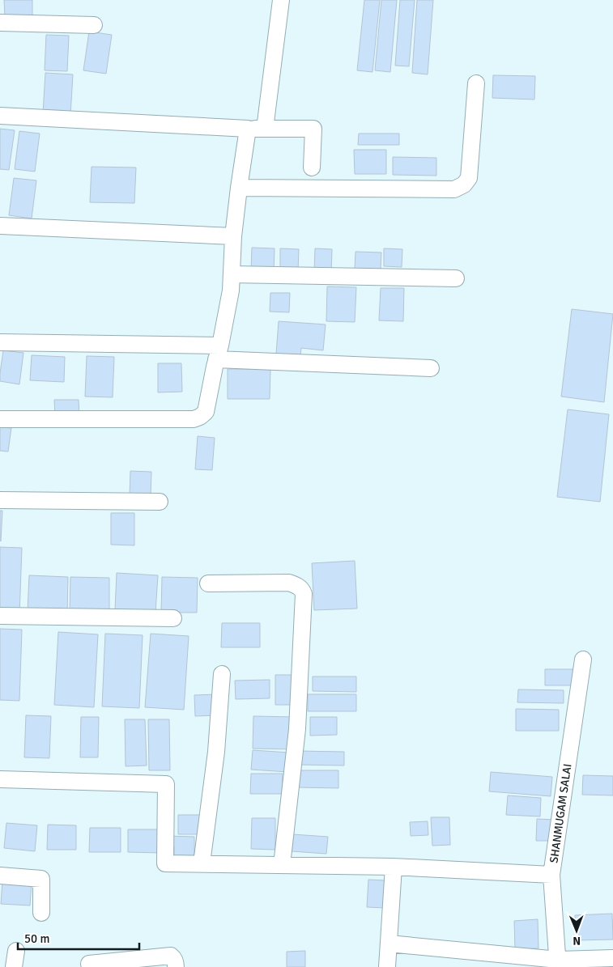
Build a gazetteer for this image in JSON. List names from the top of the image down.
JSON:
{
  "streets": {
    "street": ["SHANMUGAM SALAI"]
  },
  "scale_bar": "50 m",
  "north": "bottom"
}
